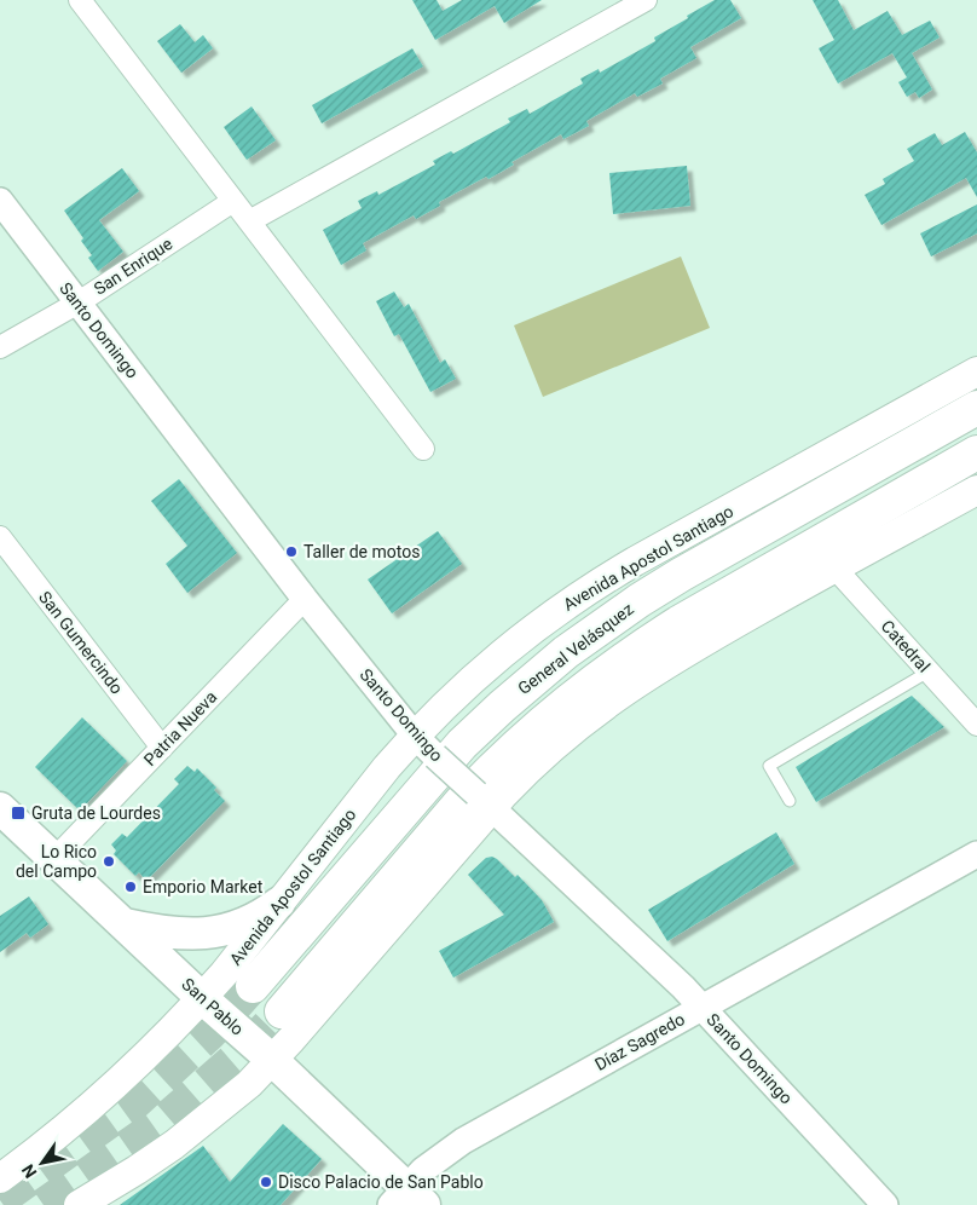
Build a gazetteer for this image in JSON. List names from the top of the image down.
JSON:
{
  "streets": {
    "highway": ["General Velásquez"],
    "main road": ["Avenida Apostol Santiago", "San Pablo"],
    "street": [
      "San Enrique",
      "Santo Domingo",
      "San Gumercindo",
      "Catedral",
      "Patria Nueva",
      "Díaz Sagredo"
    ]
  },
  "crossings": [
    ["San Enrique", "Santo Domingo"],
    ["Santo Domingo", "Avenida Apostol Santiago"],
    ["Santo Domingo", "Patria Nueva"],
    ["Santo Domingo", "Díaz Sagredo"],
    ["Avenida Apostol Santiago", "San Pablo"],
    ["San Gumercindo", "Patria Nueva"],
    ["Patria Nueva", "San Pablo"],
    ["San Pablo", "Díaz Sagredo"]
  ],
  "places": {
    "other": [
      "Taller de motos",
      "Lo Rico del Campo",
      "Emporio Market",
      "Disco Palacio de San Pablo"
    ],
    "transit": ["Gruta de Lourdes"]
  },
  "north": "bottom left"
}
